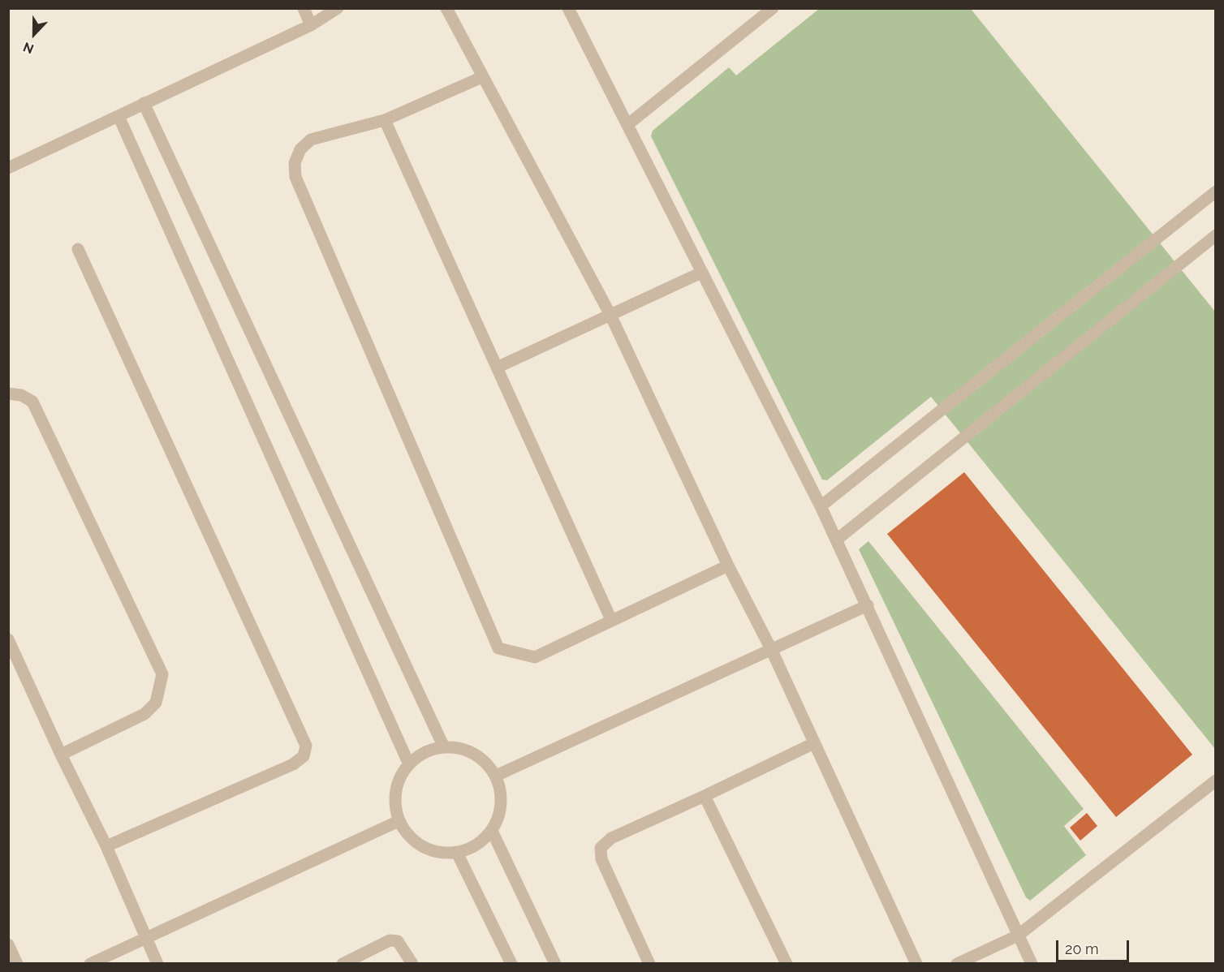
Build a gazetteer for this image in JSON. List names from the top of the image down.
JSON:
{
  "scale_bar": "20 m",
  "north": "bottom"
}
